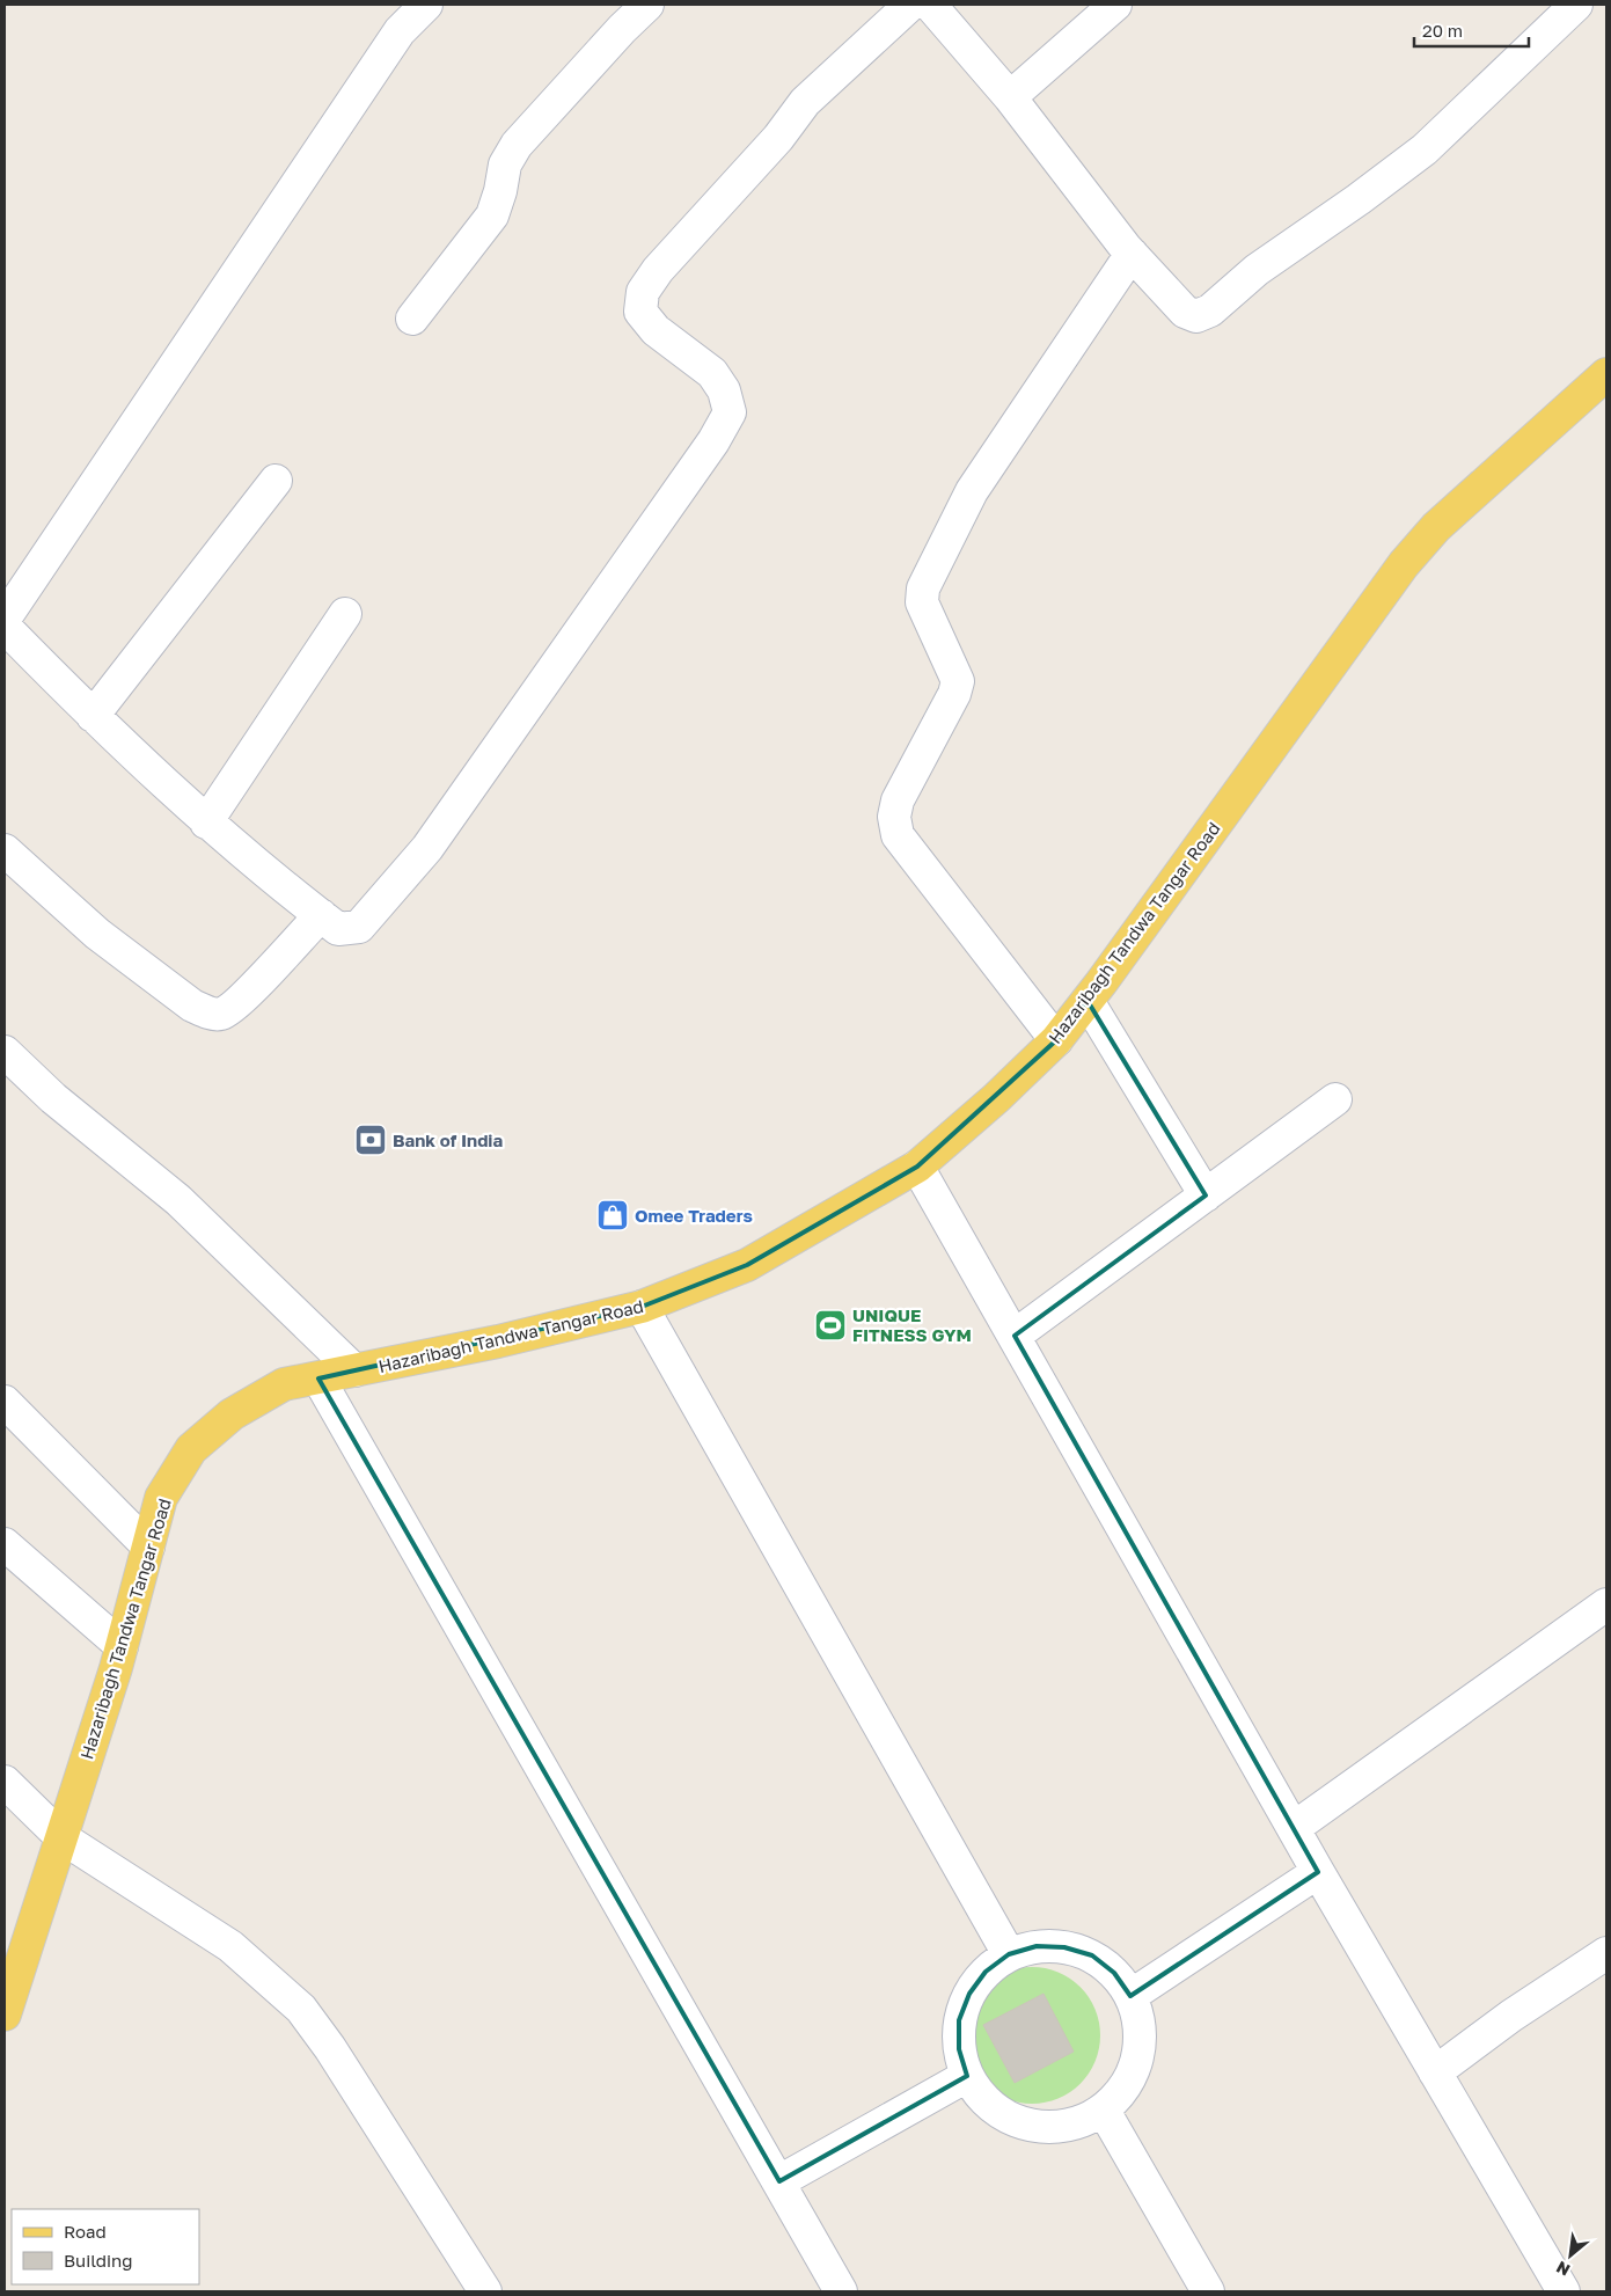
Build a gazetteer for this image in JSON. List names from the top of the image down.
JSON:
{
  "streets": {
    "main road": ["Hazaribagh Tandwa Tangar Road"]
  },
  "places": {
    "bank": ["Bank of India"],
    "shop": ["Omee Traders"],
    "sports": ["UNIQUE FITNESS GYM"]
  },
  "legend": ["Road", "Building"],
  "scale_bar": "20 m",
  "north": "bottom left"
}
